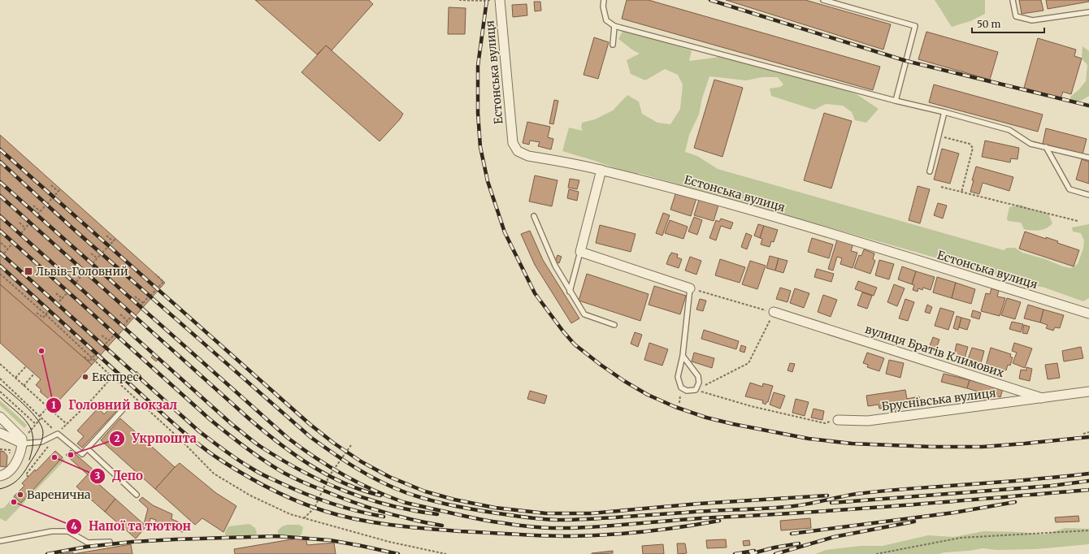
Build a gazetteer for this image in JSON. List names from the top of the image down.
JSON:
{
  "streets": {
    "street": ["Естонська вулиця", "вулиця Братів Климових", "Бруснівська вулиця"]
  },
  "crossings": [
    ["вулиця Братів Климових", "Бруснівська вулиця"]
  ],
  "places": {
    "transit": ["Львів-Головний"],
    "other": [
      "Головний вокзал",
      "Експрес",
      "Укрпошта",
      "Депо",
      "Варенична",
      "Напої та тютюн"
    ]
  },
  "scale_bar": "50 m"
}
